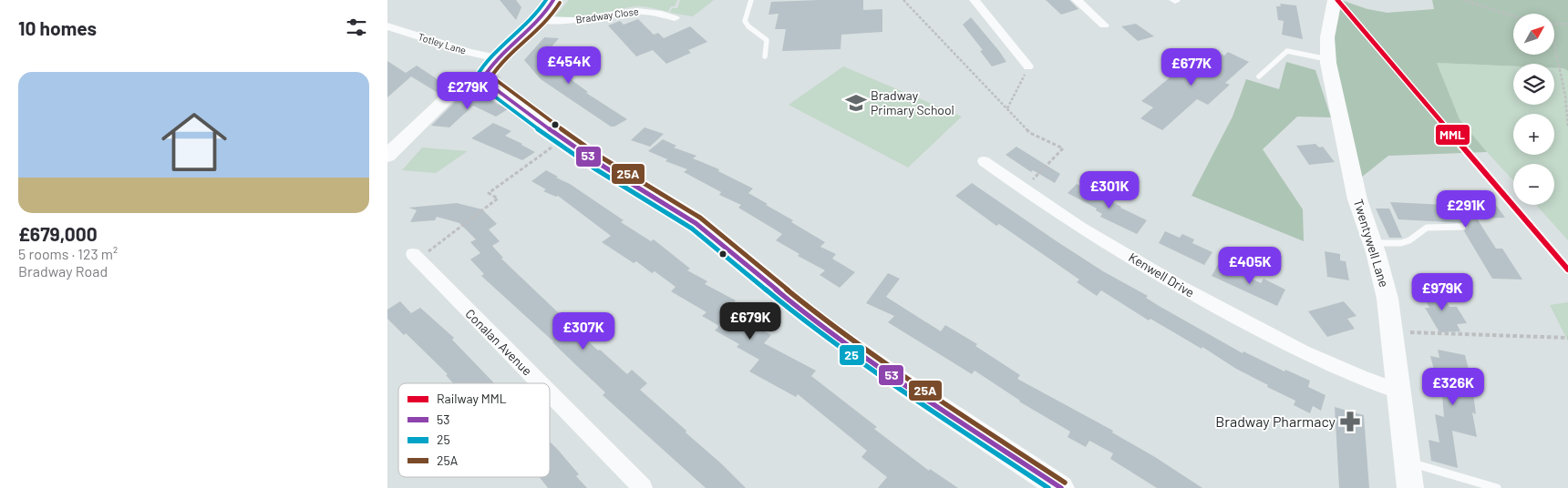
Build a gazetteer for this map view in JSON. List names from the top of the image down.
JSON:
{
  "streets": {
    "main road": ["Twentywell Lane"],
    "street": [
      "Bradway Close",
      "Totley Lane",
      "Kenwell Drive",
      "Conalan Avenue"
    ]
  },
  "crossings": [
    ["Twentywell Lane", "Kenwell Drive"]
  ],
  "places": {
    "school or university": ["Bradway Primary School"],
    "pharmacy": ["Bradway Pharmacy"]
  },
  "lines": [
    "rail line MML",
    "transit line 53",
    "transit line 25",
    "transit line 25A"
  ],
  "legend": [
    "Railway MML",
    "53",
    "25",
    "25A"
  ],
  "north": "top right",
  "page": {
    "heading": "10 homes",
    "map_buttons": ["+", "−"],
    "price": [
      "£454K",
      "£677K",
      "£279K",
      "£301K",
      "£291K",
      "£405K",
      "£979K",
      "£679K",
      "£307K",
      "£326K"
    ],
    "list": [
      {
        "name": "£679,000",
        "note": "5 rooms · 123 m² · Bradway Road"
      }
    ]
  }
}
